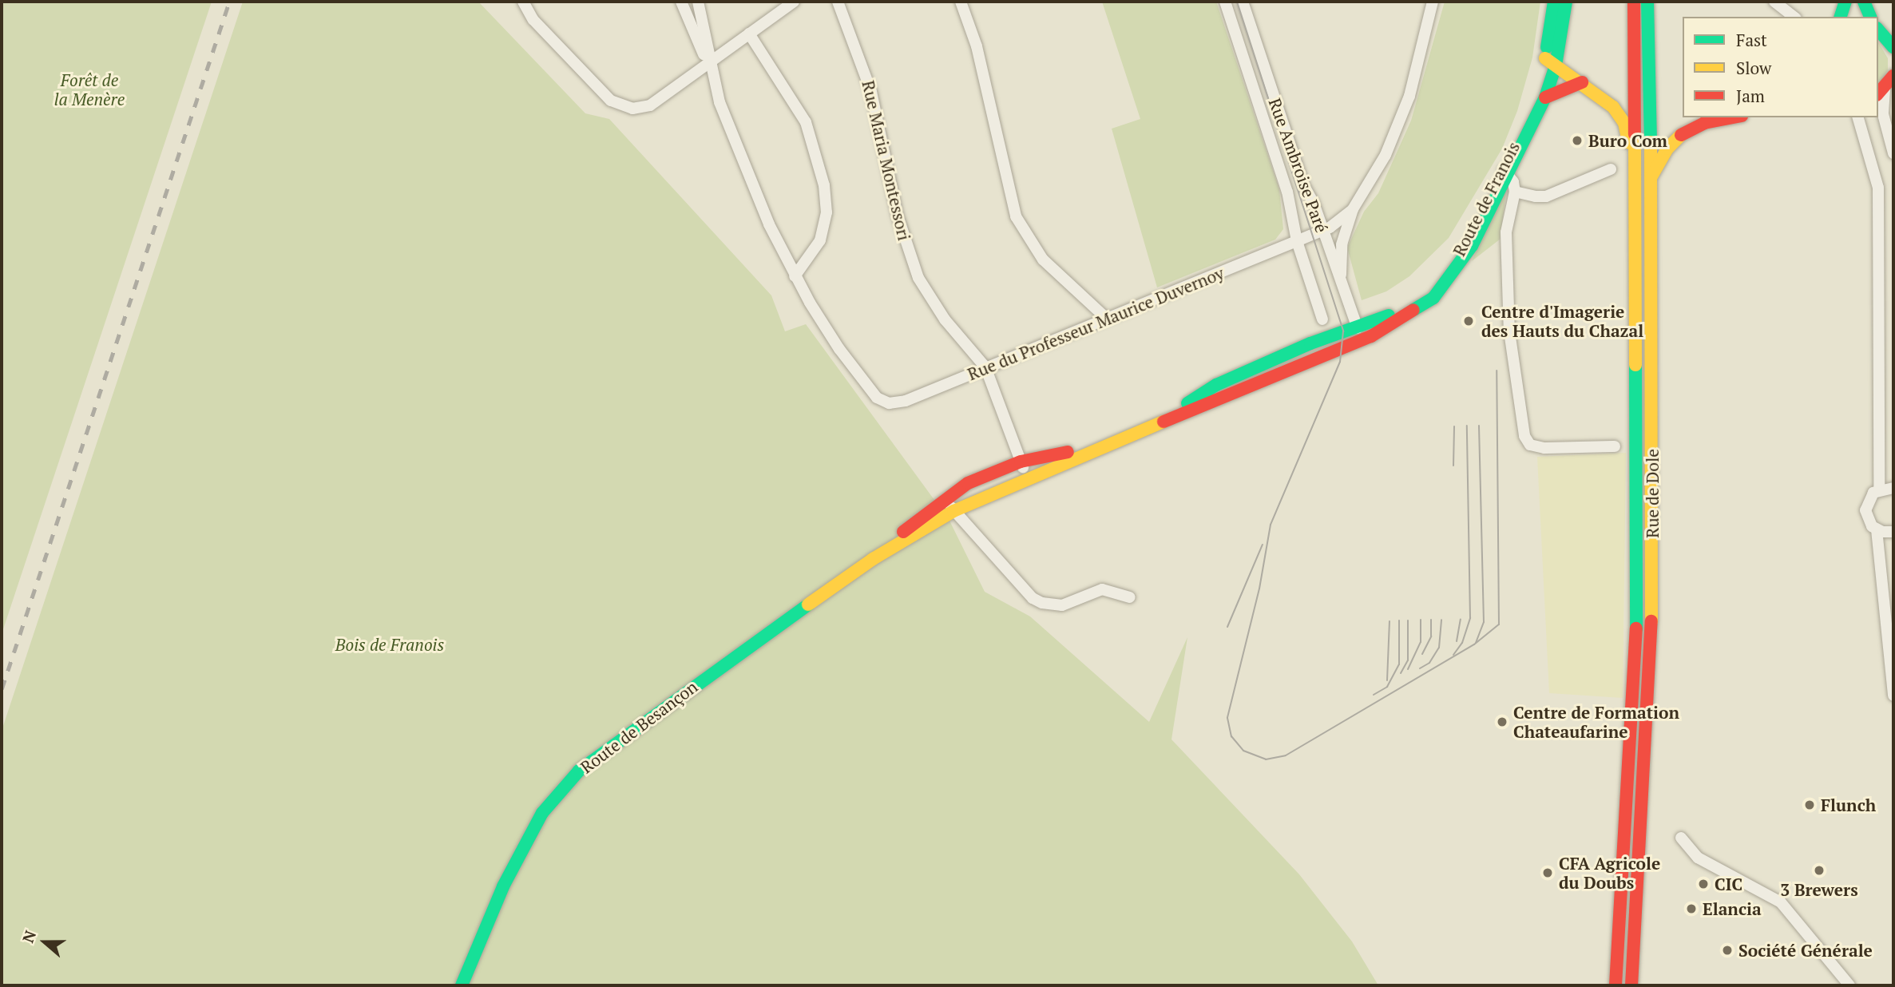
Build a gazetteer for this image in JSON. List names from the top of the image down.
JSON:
{
  "streets": {
    "main road": ["Route de Franois", "Rue de Dole", "Route de Besançon"],
    "street": ["Rue Maria Montessori", "Rue Ambroise Paré", "Rue du Professeur Maurice Duvernoy"]
  },
  "crossings": [
    ["Rue Maria Montessori", "Rue du Professeur Maurice Duvernoy"],
    ["Rue Maria Montessori", "Route de Besançon"],
    ["Rue Ambroise Paré", "Route de Franois"],
    ["Rue Ambroise Paré", "Rue du Professeur Maurice Duvernoy"],
    ["Route de Franois", "Route de Besançon"]
  ],
  "parks": ["Forêt de la Menère", "Bois de Franois"],
  "places": [
    "Buro Com",
    "Centre d'Imagerie des Hauts du Chazal",
    "Centre de Formation Chateaufarine",
    "Flunch",
    "3 Brewers",
    "CFA Agricole du Doubs",
    "CIC",
    "Elancia",
    "Société Générale"
  ],
  "legend": ["Fast", "Slow", "Jam"],
  "north": "left"
}
